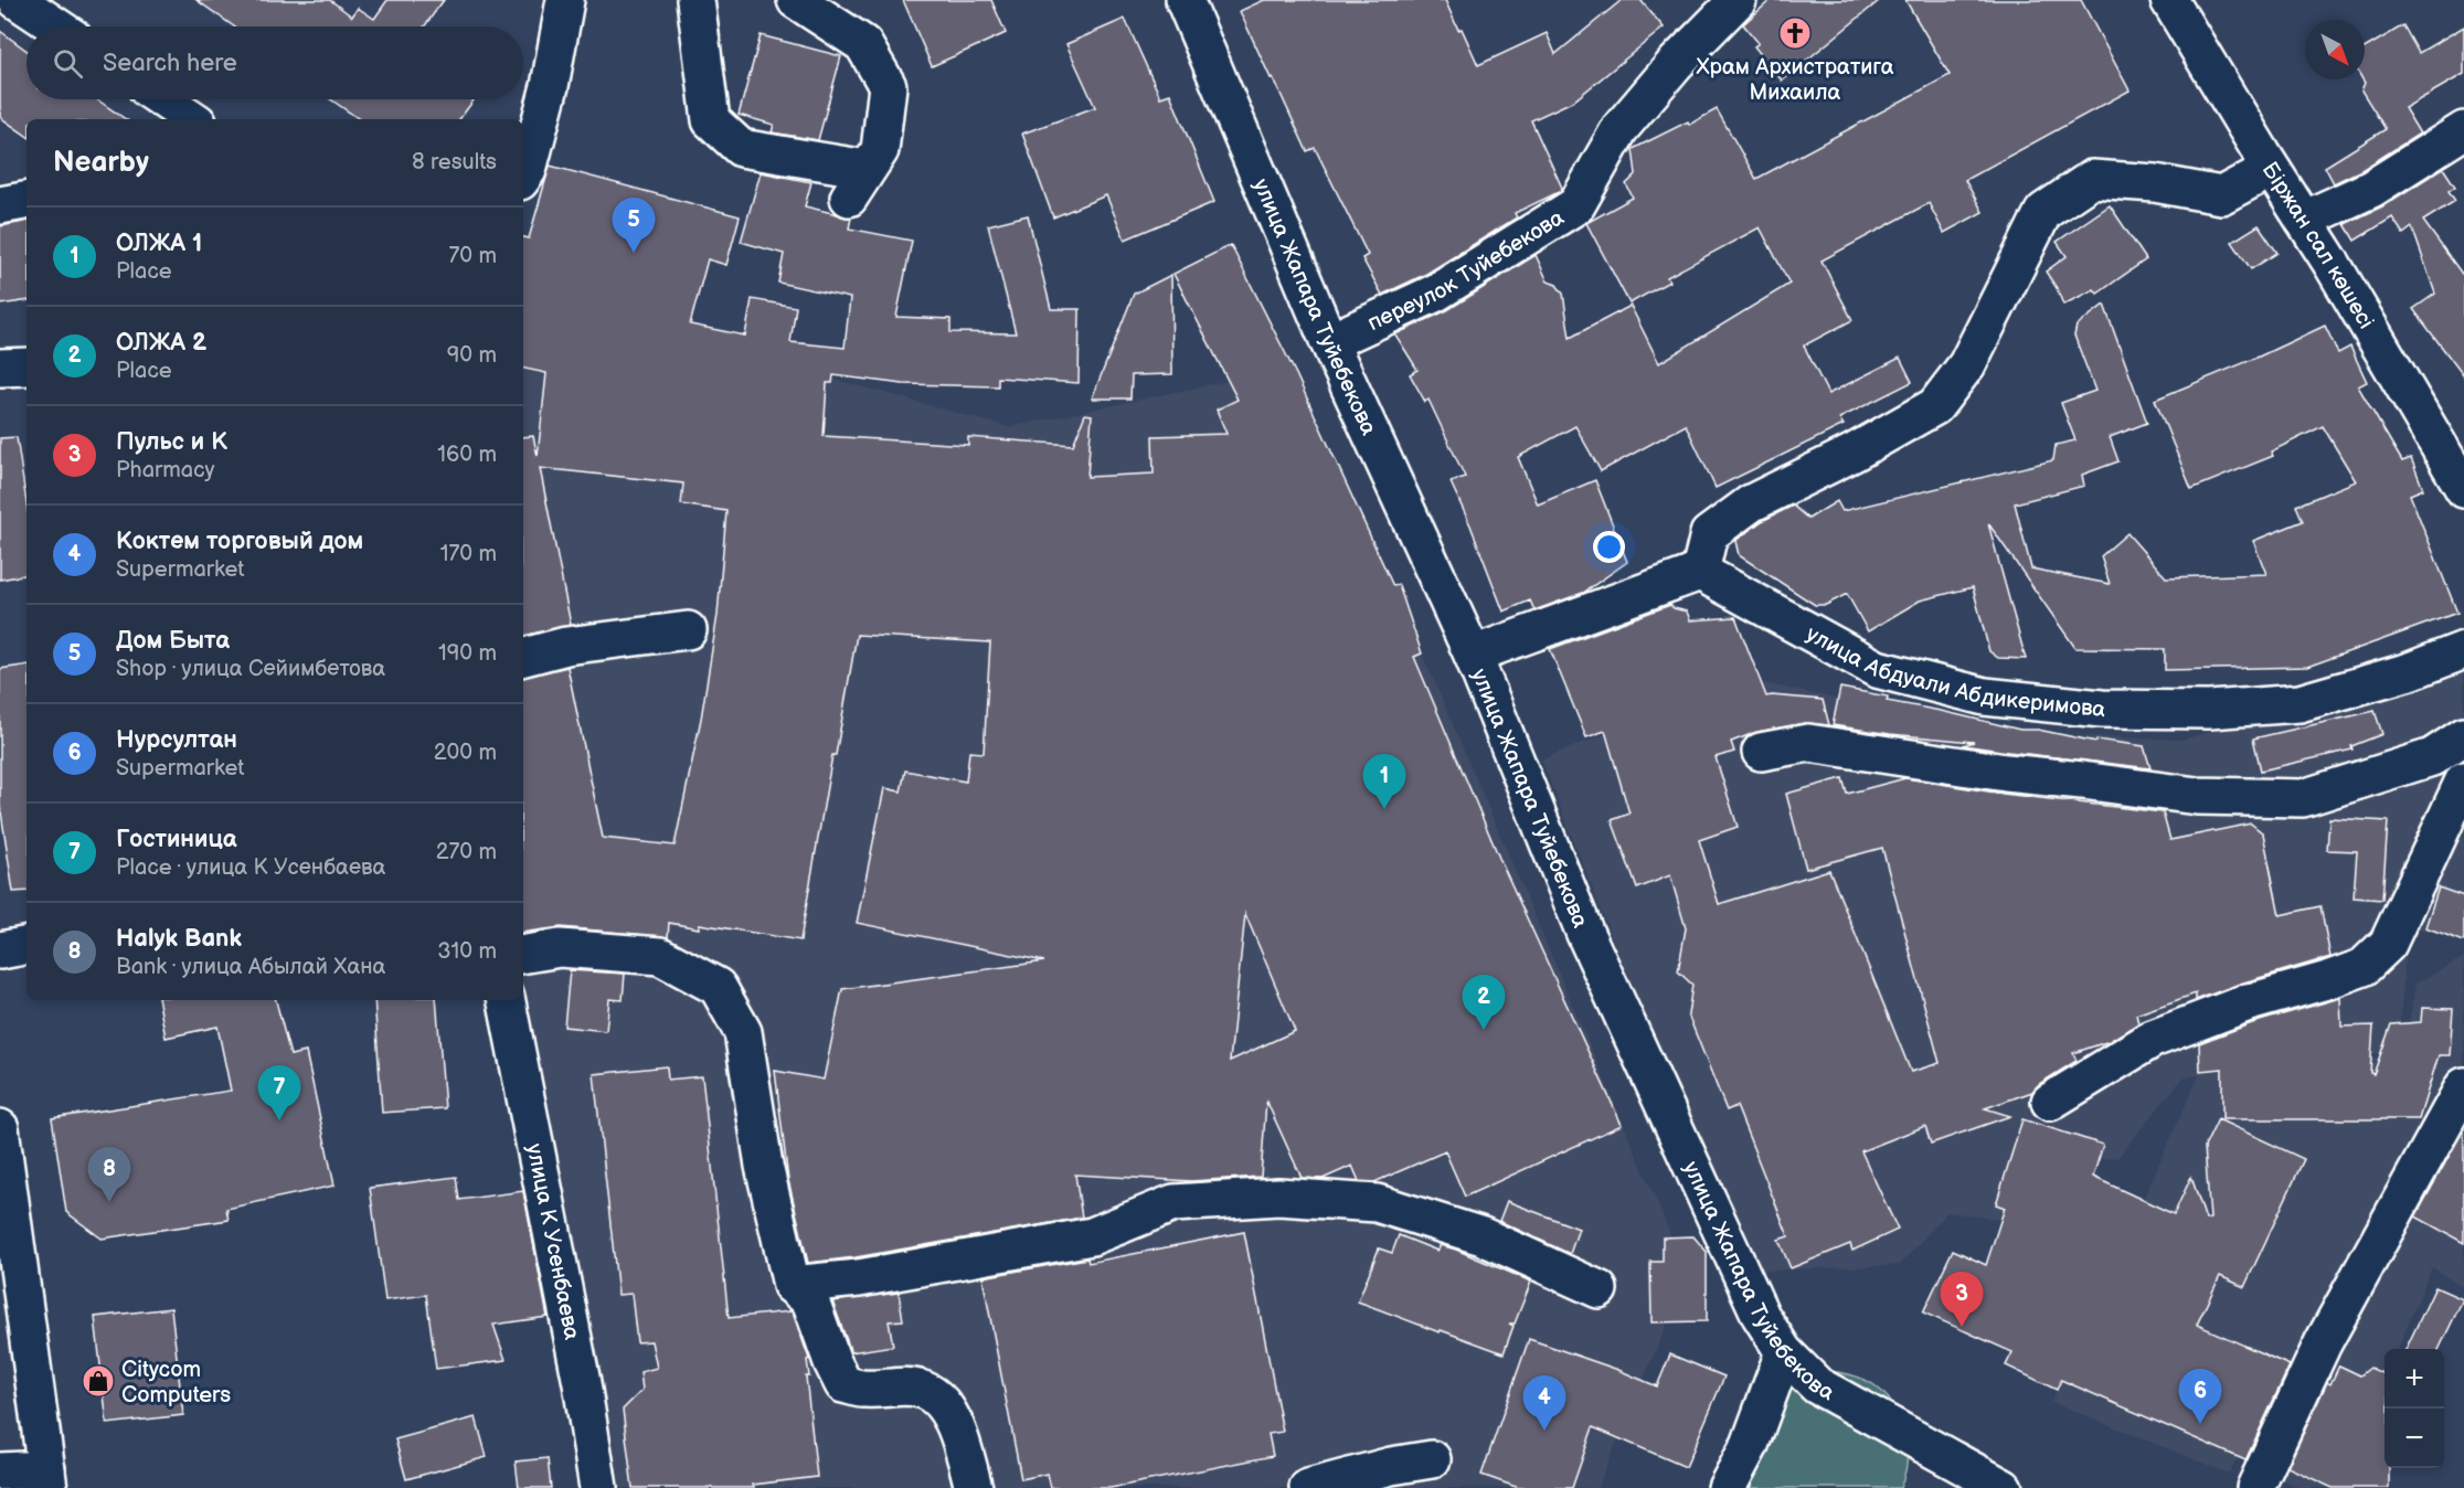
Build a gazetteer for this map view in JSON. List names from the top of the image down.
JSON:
{
  "streets": {
    "street": [
      "Біржан сал көшесі",
      "переулок Туйебекова",
      "улица Жапара Туйебекова",
      "улица Абдуали Абдикеримова",
      "улица К Усенбаева"
    ]
  },
  "crossings": [
    ["переулок Туйебекова", "улица Жапара Туйебекова"]
  ],
  "places": {
    "church": ["Храм Архистратига Михаила"],
    "shop": ["Citycom Computers"]
  },
  "north": "bottom right",
  "page": {
    "search": "Search here",
    "heading": ["Nearby", "8 results"],
    "pins": [
      "5",
      "1",
      "2",
      "7",
      "8",
      "3",
      "6",
      "4"
    ],
    "list": [
      {
        "mark": "1",
        "name": "ОЛЖА 1",
        "note": "Place",
        "value": "70 m"
      },
      {
        "mark": "2",
        "name": "ОЛЖА 2",
        "note": "Place",
        "value": "90 m"
      },
      {
        "mark": "3",
        "name": "Пульс и К",
        "note": "Pharmacy",
        "value": "160 m"
      },
      {
        "mark": "4",
        "name": "Коктем торговый дом",
        "note": "Supermarket",
        "value": "170 m"
      },
      {
        "mark": "5",
        "name": "Дом Быта",
        "note": "Shop · улица Сейимбетова",
        "value": "190 m"
      },
      {
        "mark": "6",
        "name": "Нурсултан",
        "note": "Supermarket",
        "value": "200 m"
      },
      {
        "mark": "7",
        "name": "Гостиница",
        "note": "Place · улица К Усенбаева",
        "value": "270 m"
      },
      {
        "mark": "8",
        "name": "Halyk Bank",
        "note": "Bank · улица Абылай Хана",
        "value": "310 m"
      }
    ],
    "map_buttons": ["+", "−"]
  }
}
